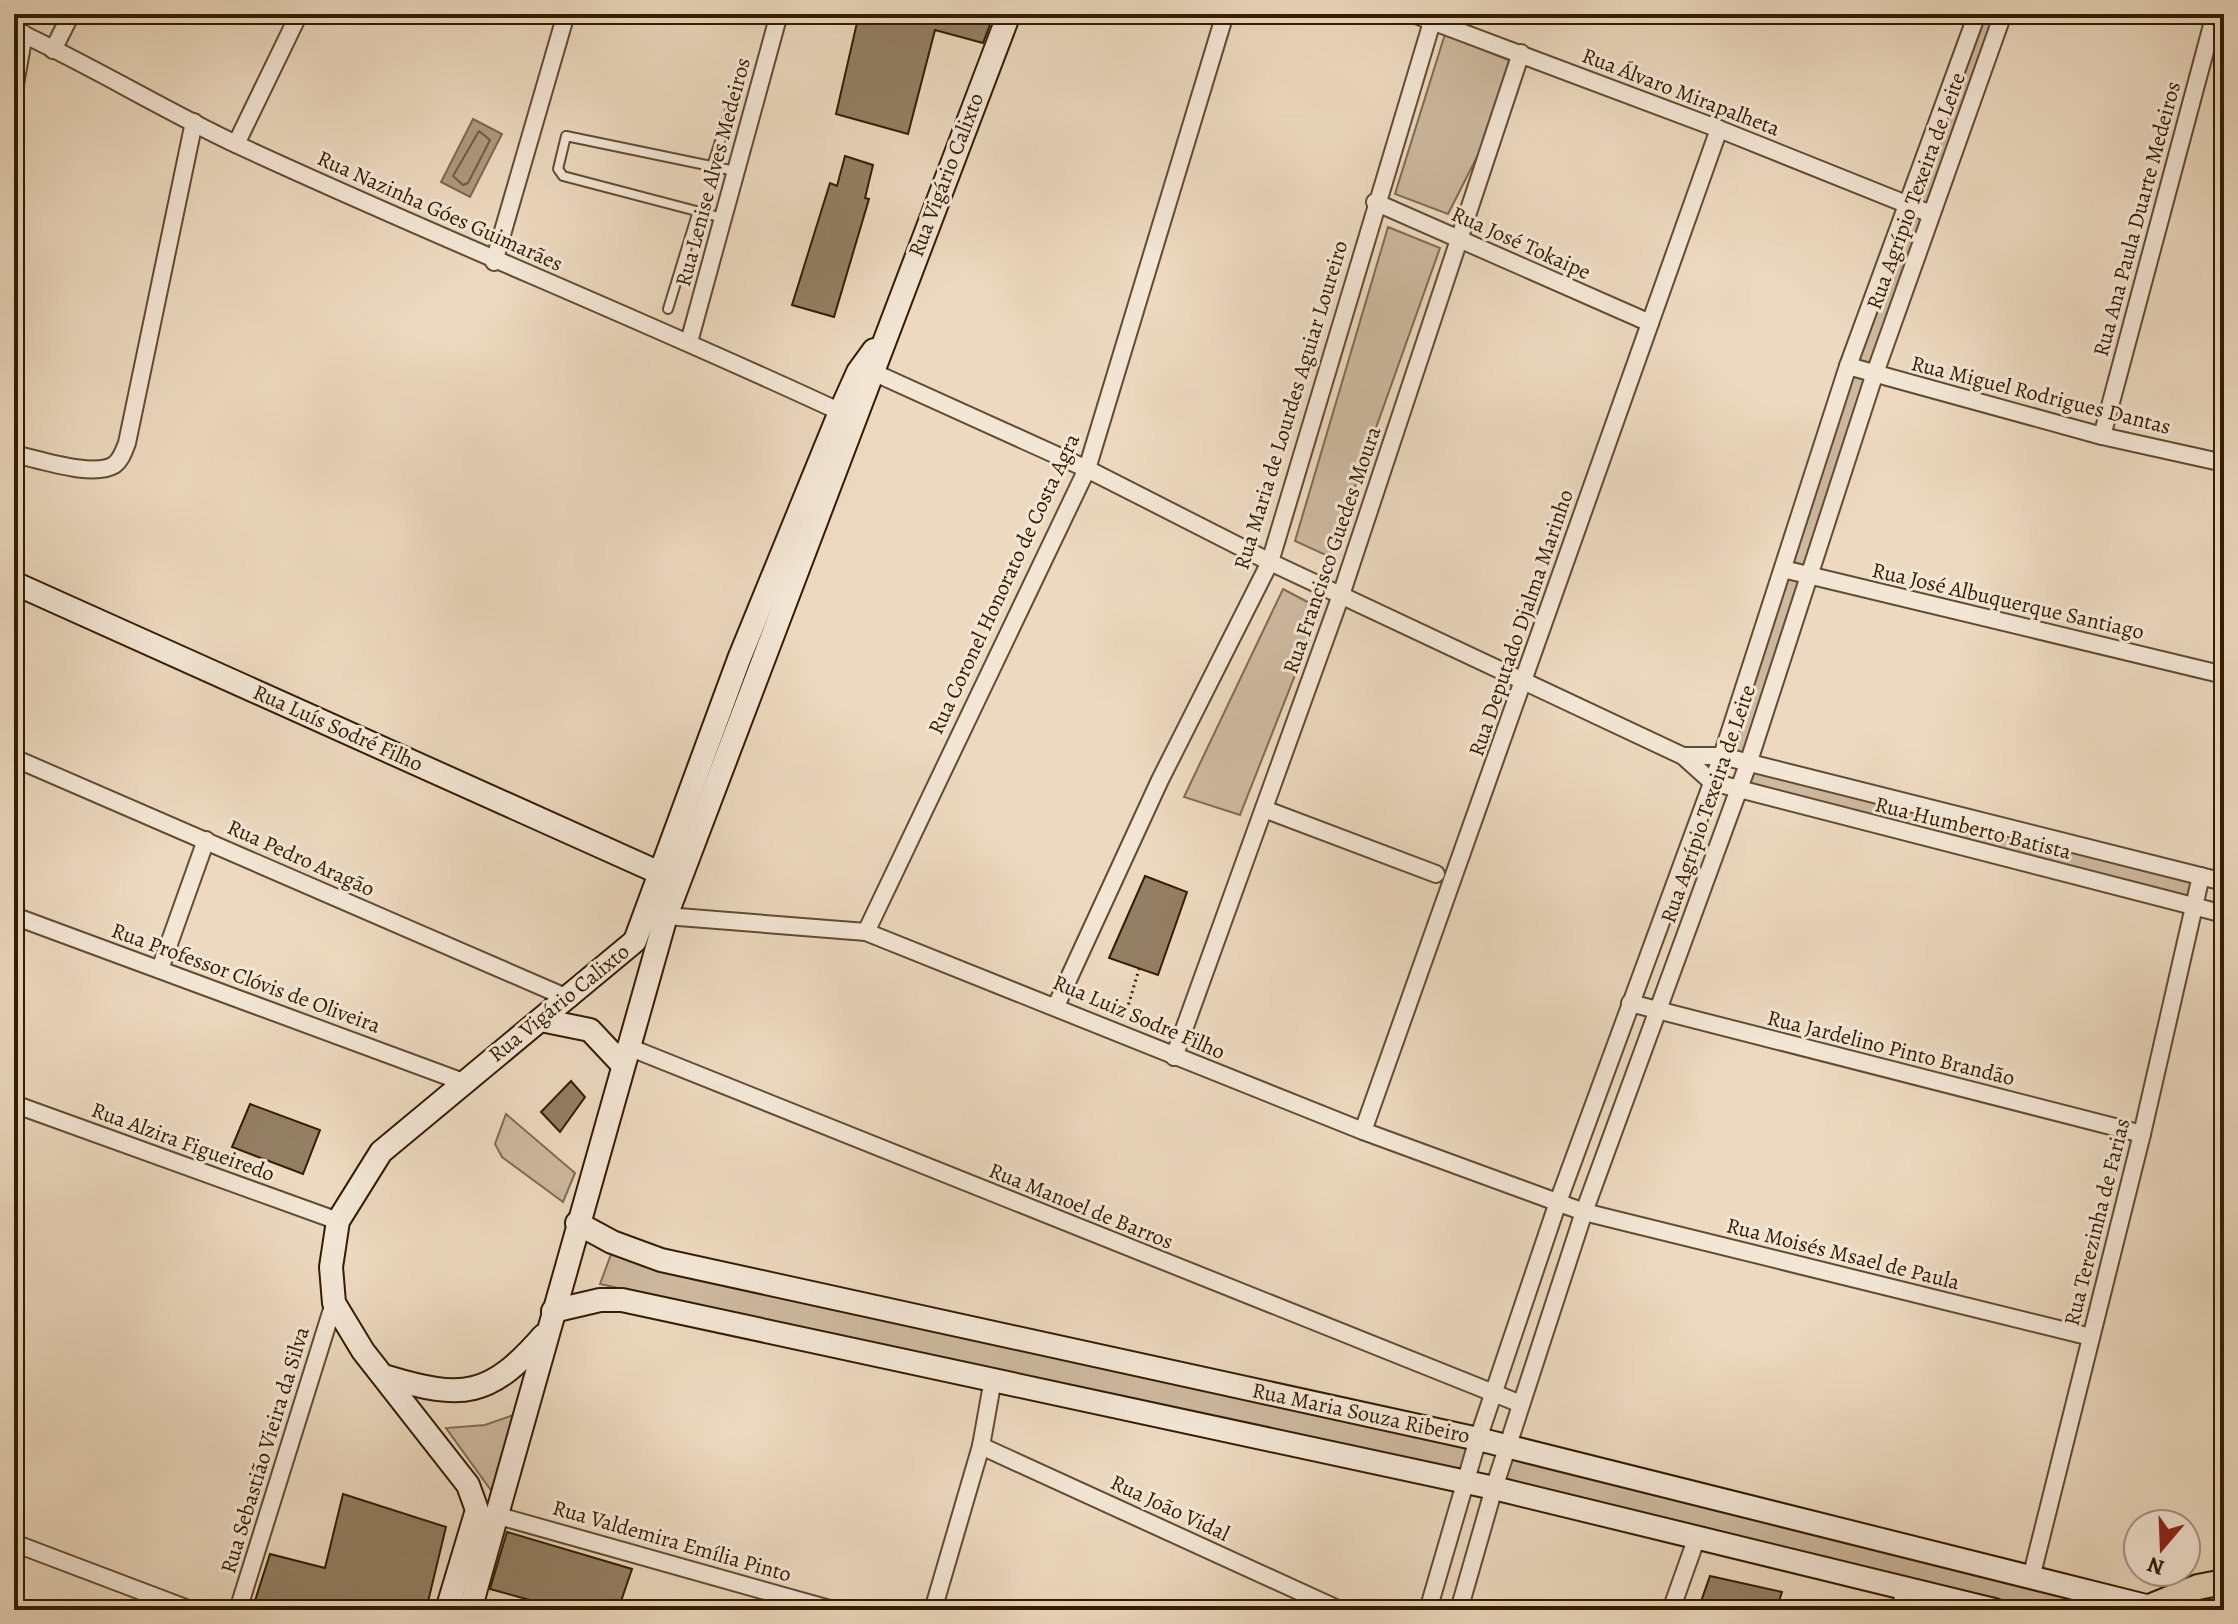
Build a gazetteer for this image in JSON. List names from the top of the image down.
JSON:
{
  "streets": {
    "street": [
      "Rua Álvaro Mirapalheta",
      "Rua Lenise Alves Medeiros",
      "Rua Vigário Calixto",
      "Rua Agrípio Texeira de Leite",
      "Rua Nazinha Góes Guimarães",
      "Rua Ana Paula Duarte Medeiros",
      "Rua José Tokaipe",
      "Rua Miguel Rodrigues Dantas",
      "Rua Maria de Lourdes Aguiar Loureiro",
      "Rua Francisco Guedes Moura",
      "Rua Coronel Honorato de Costa Agra",
      "Rua José Albuquerque Santiago",
      "Rua Deputado Djalma Marinho",
      "Rua Luís Sodré Filho",
      "Rua Humberto Batista",
      "Rua Pedro Aragão",
      "Rua Professor Clóvis de Oliveira",
      "Rua Luiz Sodre Filho",
      "Rua Jardelino Pinto Brandão",
      "Rua Alzira Figueiredo",
      "Rua Manoel de Barros",
      "Rua Terezinha de Farias",
      "Rua Moisés Msael de Paula",
      "Rua Maria Souza Ribeiro",
      "Rua Sebastião Vieira da Silva",
      "Rua João Vidal",
      "Rua Valdemira Emília Pinto"
    ]
  },
  "crossings": [
    ["Rua Álvaro Mirapalheta", "Rua Agrípio Texeira de Leite"],
    ["Rua Álvaro Mirapalheta", "Rua Maria de Lourdes Aguiar Loureiro"],
    ["Rua Álvaro Mirapalheta", "Rua Francisco Guedes Moura"],
    ["Rua Álvaro Mirapalheta", "Rua Deputado Djalma Marinho"],
    ["Rua Lenise Alves Medeiros", "Rua Nazinha Góes Guimarães"],
    ["Rua Vigário Calixto", "Rua Nazinha Góes Guimarães"],
    ["Rua Vigário Calixto", "Rua Luís Sodré Filho"],
    ["Rua Vigário Calixto", "Rua Pedro Aragão"],
    ["Rua Vigário Calixto", "Rua Professor Clóvis de Oliveira"],
    ["Rua Vigário Calixto", "Rua Luiz Sodre Filho"],
    ["Rua Vigário Calixto", "Rua Alzira Figueiredo"],
    ["Rua Vigário Calixto", "Rua Manoel de Barros"],
    ["Rua Vigário Calixto", "Rua Maria Souza Ribeiro"],
    ["Rua Vigário Calixto", "Rua Sebastião Vieira da Silva"],
    ["Rua Vigário Calixto", "Rua Valdemira Emília Pinto"],
    ["Rua Agrípio Texeira de Leite", "Rua Miguel Rodrigues Dantas"],
    ["Rua Agrípio Texeira de Leite", "Rua José Albuquerque Santiago"],
    ["Rua Agrípio Texeira de Leite", "Rua Humberto Batista"],
    ["Rua Agrípio Texeira de Leite", "Rua Luiz Sodre Filho"],
    ["Rua Agrípio Texeira de Leite", "Rua Jardelino Pinto Brandão"],
    ["Rua Agrípio Texeira de Leite", "Rua Manoel de Barros"],
    ["Rua Agrípio Texeira de Leite", "Rua Moisés Msael de Paula"],
    ["Rua Agrípio Texeira de Leite", "Rua Maria Souza Ribeiro"],
    ["Rua Ana Paula Duarte Medeiros", "Rua Miguel Rodrigues Dantas"],
    ["Rua José Tokaipe", "Rua Maria de Lourdes Aguiar Loureiro"],
    ["Rua José Tokaipe", "Rua Francisco Guedes Moura"],
    ["Rua José Tokaipe", "Rua Deputado Djalma Marinho"],
    ["Rua Maria de Lourdes Aguiar Loureiro", "Rua Luiz Sodre Filho"],
    ["Rua Francisco Guedes Moura", "Rua Luiz Sodre Filho"],
    ["Rua Coronel Honorato de Costa Agra", "Rua Luiz Sodre Filho"],
    ["Rua Deputado Djalma Marinho", "Rua Luiz Sodre Filho"],
    ["Rua Humberto Batista", "Rua Terezinha de Farias"],
    ["Rua Luiz Sodre Filho", "Rua Moisés Msael de Paula"],
    ["Rua Jardelino Pinto Brandão", "Rua Terezinha de Farias"],
    ["Rua Terezinha de Farias", "Rua Moisés Msael de Paula"],
    ["Rua Terezinha de Farias", "Rua Maria Souza Ribeiro"]
  ],
  "north": "bottom"
}
